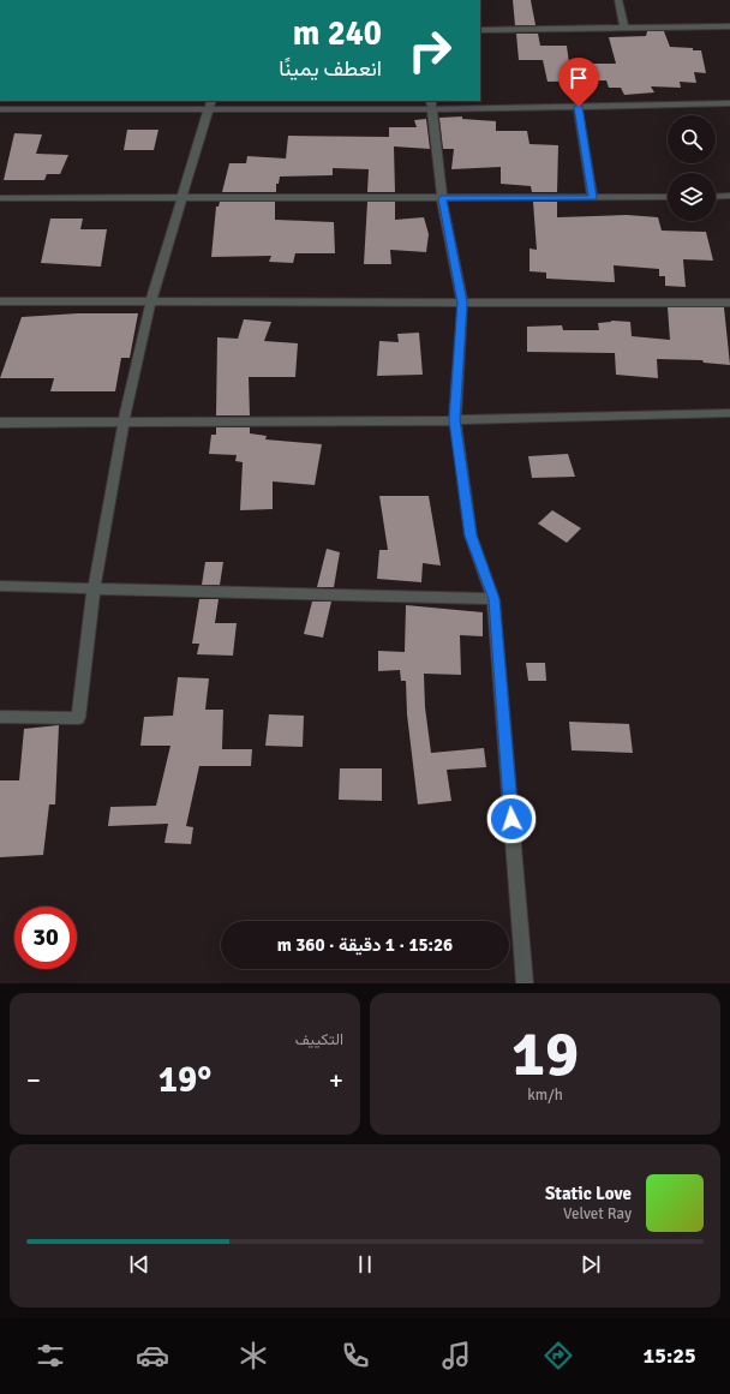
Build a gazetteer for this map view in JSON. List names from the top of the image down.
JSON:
{
  "page": {
    "turn": ["240 m", "انعطف يمينًا"],
    "limit": "30",
    "trip": "15:26 · 1 دقيقة · 360 m",
    "tile": [
      ["19", "km/h"],
      "التكييف"
    ],
    "heat": ["−", "19°", "+"],
    "song": ["Static Love", "Velvet Ray"],
    "tabs": "15:25"
  }
}
